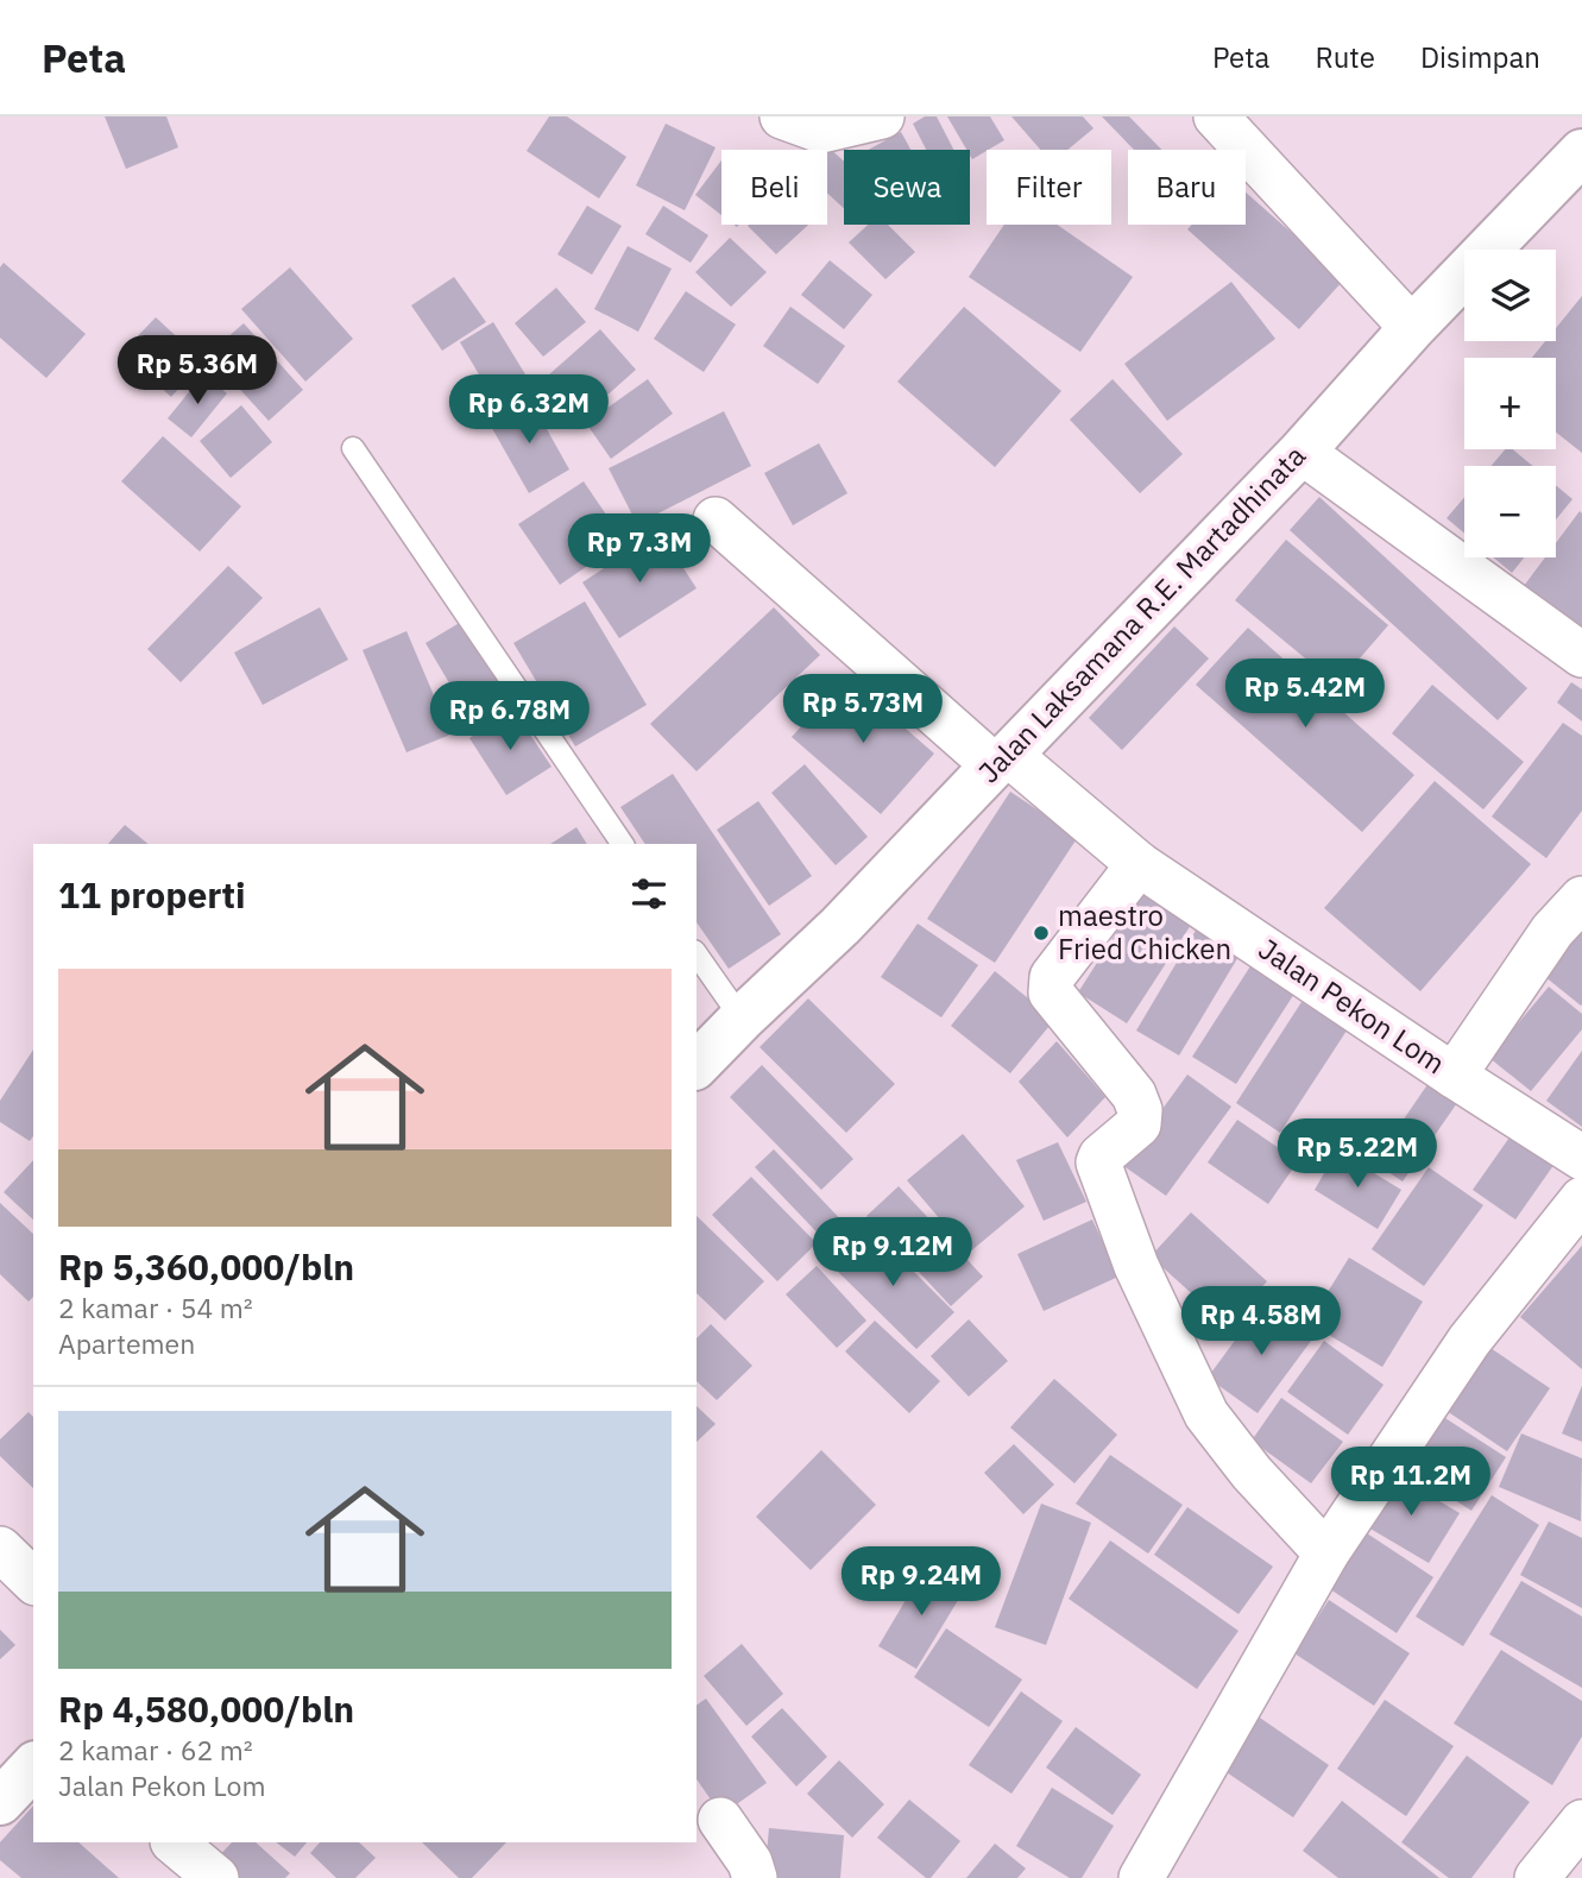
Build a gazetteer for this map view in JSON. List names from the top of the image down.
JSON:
{
  "streets": {
    "main road": ["Jalan Laksamana R.E. Martadhinata"],
    "street": ["Jalan Pekon Lom"]
  },
  "crossings": [
    ["Jalan Laksamana R.E. Martadhinata", "Jalan Pekon Lom"]
  ],
  "places": ["maestro Fried Chicken"],
  "page": {
    "header": "Peta",
    "nav": ["Peta", "Rute", "Disimpan"],
    "chip": [
      "Beli",
      "Sewa",
      "Filter",
      "Baru"
    ],
    "map_buttons": ["+", "−"],
    "price": [
      "Rp 5.36M",
      "Rp 6.32M",
      "Rp 7.3M",
      "Rp 5.42M",
      "Rp 5.73M",
      "Rp 6.78M",
      "Rp 5.22M",
      "Rp 9.12M",
      "Rp 4.58M",
      "Rp 11.2M",
      "Rp 9.24M"
    ],
    "heading": "11 properti",
    "list": [
      {
        "name": "Rp 5,360,000/bln",
        "note": "2 kamar · 54 m² · Apartemen"
      },
      {
        "name": "Rp 4,580,000/bln",
        "note": "2 kamar · 62 m² · Jalan Pekon Lom"
      }
    ]
  }
}
